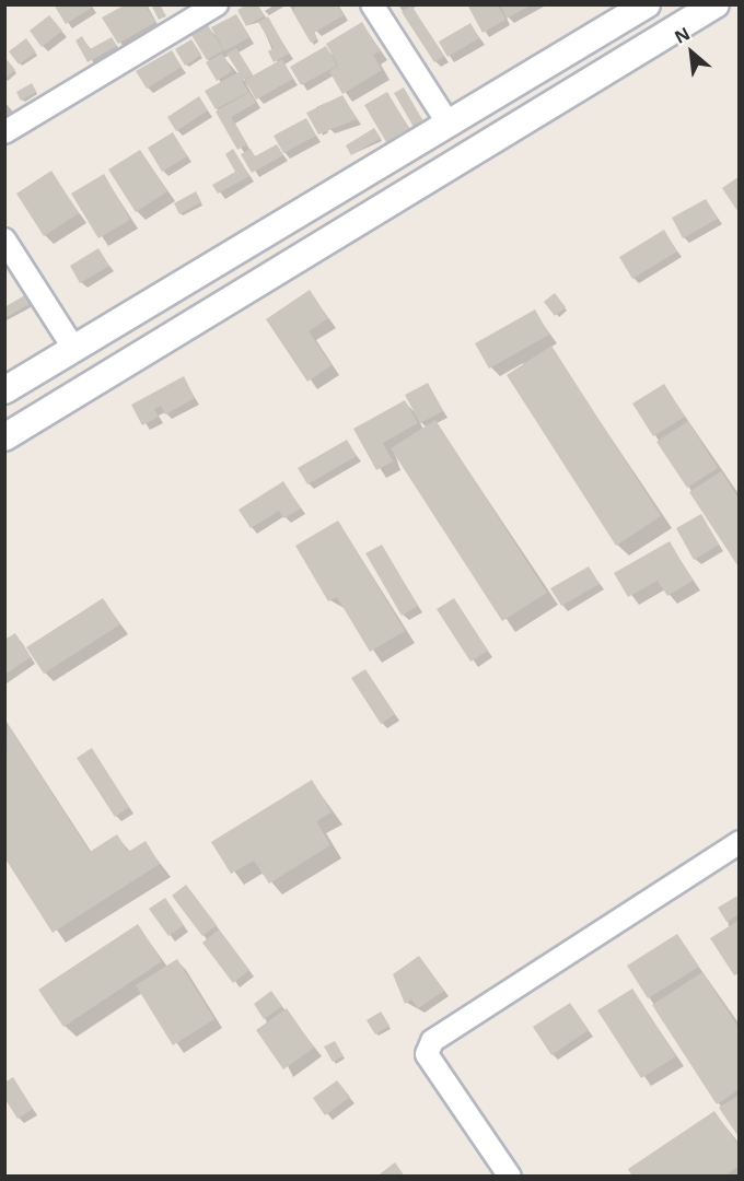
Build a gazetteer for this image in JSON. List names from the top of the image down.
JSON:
{
  "north": "top left"
}
